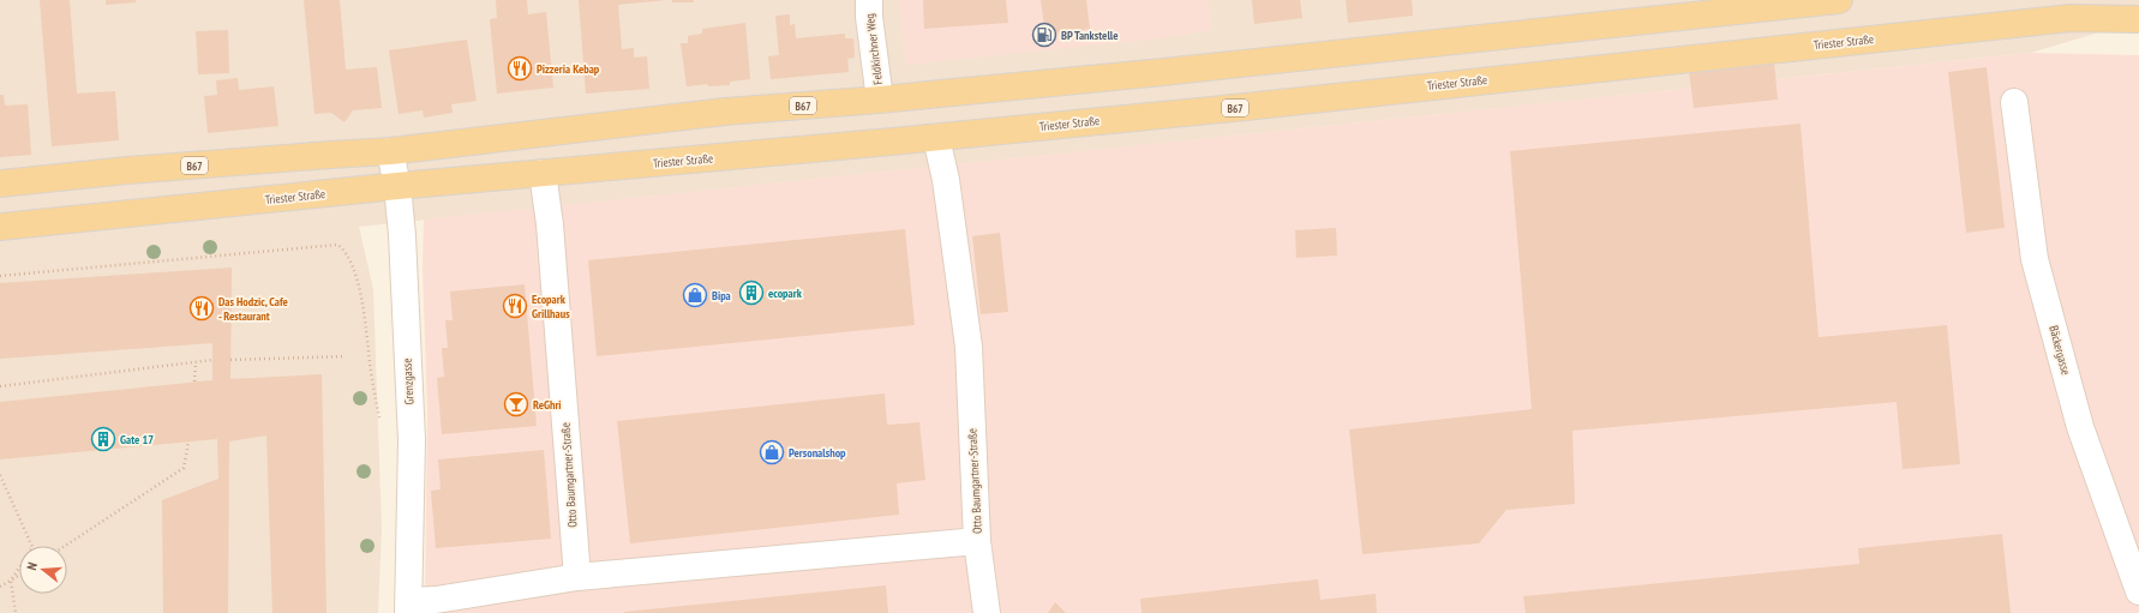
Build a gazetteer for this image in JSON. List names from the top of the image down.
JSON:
{
  "streets": {
    "main road": ["Triester Straße", "B67"],
    "street": [
      "Feldkirchner Weg",
      "Bäckergasse",
      "Grenzgasse",
      "Otto Baumgartner-Straße"
    ]
  },
  "crossings": [
    ["Triester Straße", "Grenzgasse"],
    ["Triester Straße", "Otto Baumgartner-Straße"],
    ["Feldkirchner Weg", "B67"],
    ["B67", "Grenzgasse"],
    ["Grenzgasse", "Otto Baumgartner-Straße"]
  ],
  "places": {
    "fuel station": ["BP Tankstelle"],
    "restaurant": ["Pizzeria Kebap", "Ecopark Grillhaus", "Das Hodzic, Cafe - Restaurant"],
    "building": ["ecopark", "Gate 17"],
    "shop": ["Bipa", "Personalshop"],
    "bar": ["ReGhri"]
  },
  "north": "left"
}
